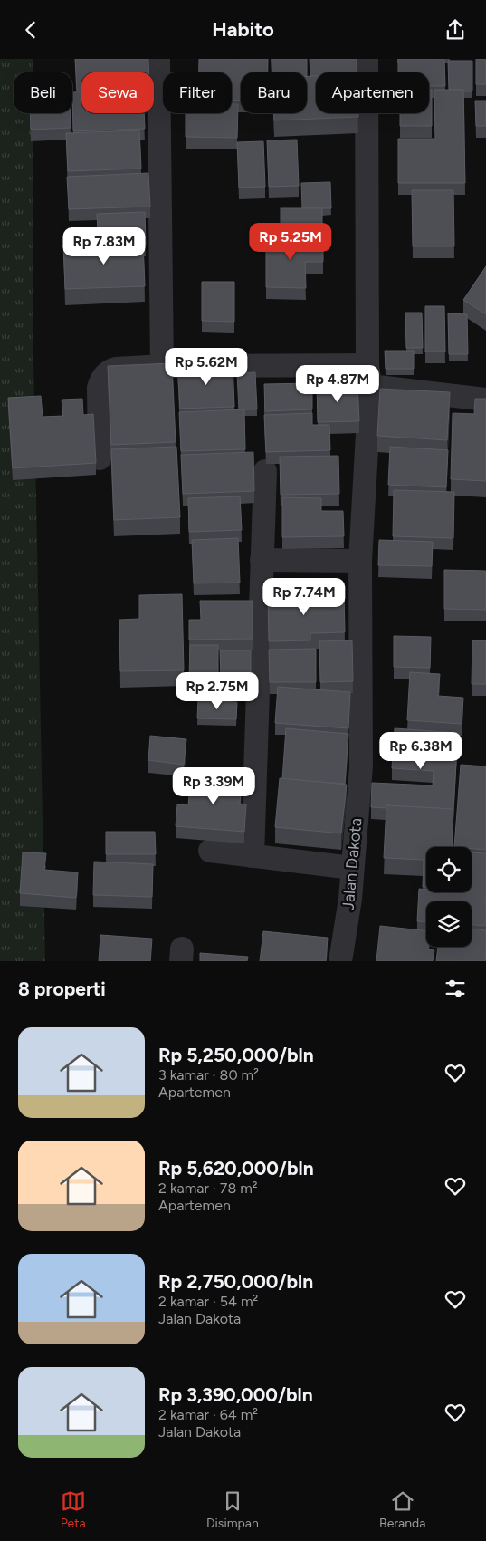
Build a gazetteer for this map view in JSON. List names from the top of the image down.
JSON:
{
  "streets": {
    "street": ["Jalan Dakota"]
  },
  "page": {
    "header": "Habito",
    "chip": [
      "Beli",
      "Sewa",
      "Filter",
      "Baru",
      "Apartemen"
    ],
    "price": [
      "Rp 5.25M",
      "Rp 7.83M",
      "Rp 5.62M",
      "Rp 4.87M",
      "Rp 7.74M",
      "Rp 2.75M",
      "Rp 6.38M",
      "Rp 3.39M"
    ],
    "heading": "8 properti",
    "list": [
      {
        "name": "Rp 5,250,000/bln",
        "note": "3 kamar · 80 m² · Apartemen"
      },
      {
        "name": "Rp 5,620,000/bln",
        "note": "2 kamar · 78 m² · Apartemen"
      },
      {
        "name": "Rp 2,750,000/bln",
        "note": "2 kamar · 54 m² · Jalan Dakota"
      },
      {
        "name": "Rp 3,390,000/bln",
        "note": "2 kamar · 64 m² · Jalan Dakota"
      }
    ],
    "tabs": ["Peta", "Disimpan", "Beranda"]
  }
}
